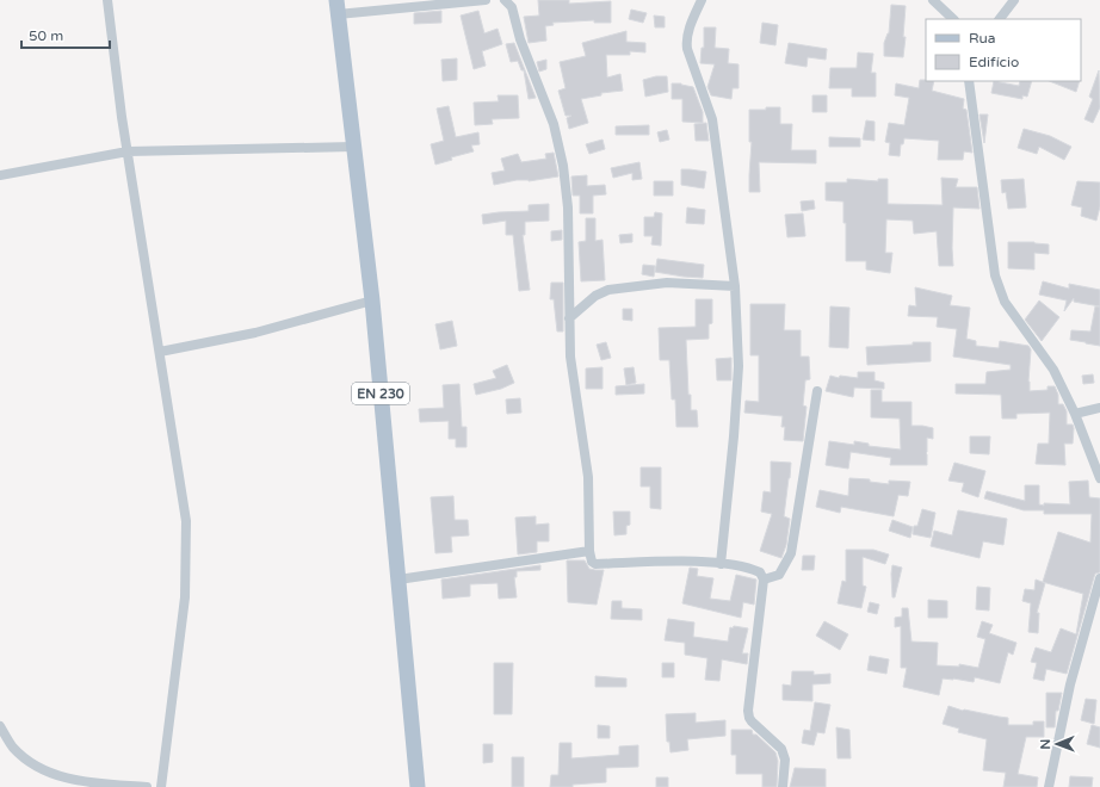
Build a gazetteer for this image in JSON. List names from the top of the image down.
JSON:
{
  "streets": {
    "main road": ["EN 230"]
  },
  "legend": ["Rua", "Edifício"],
  "scale_bar": "50 m",
  "north": "left"
}
